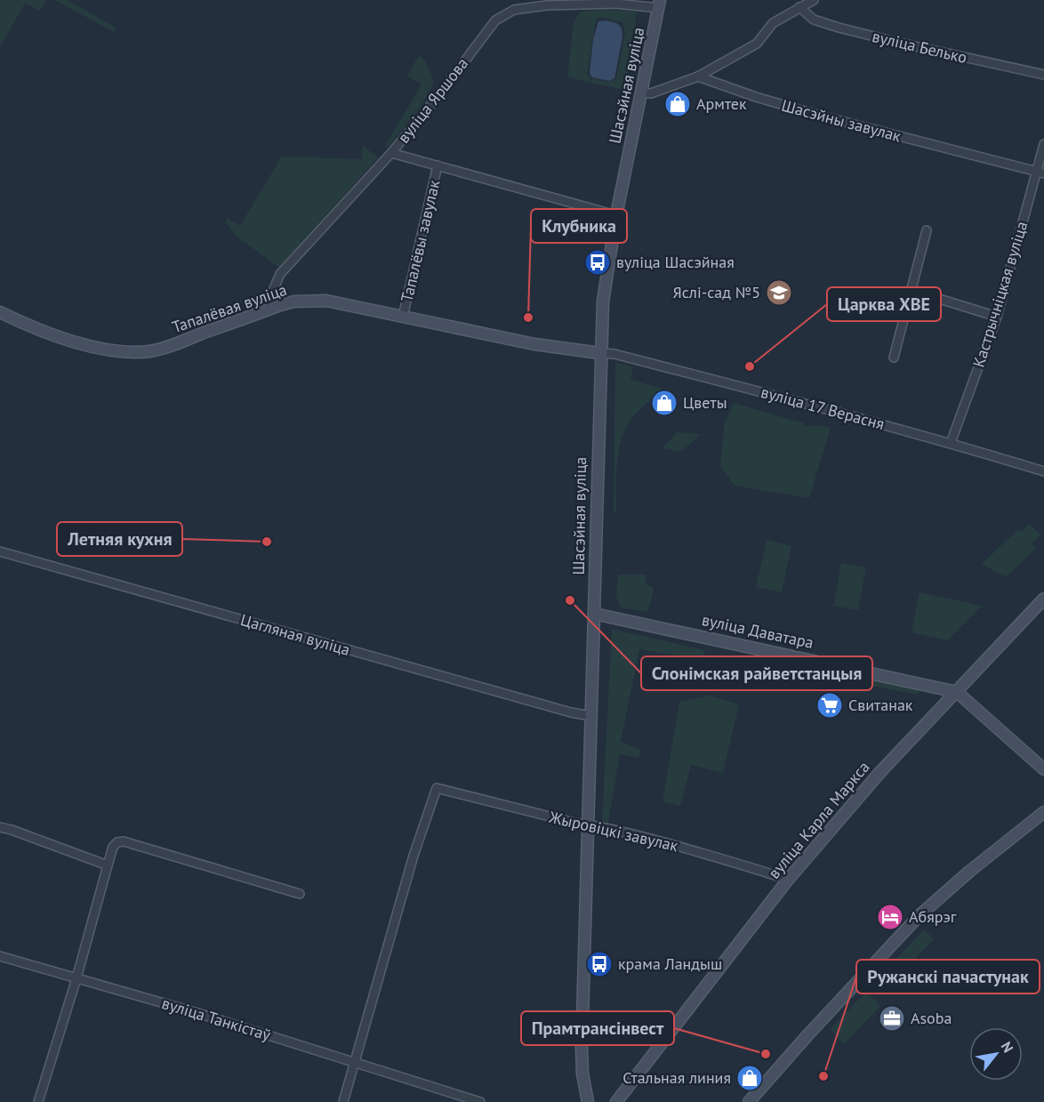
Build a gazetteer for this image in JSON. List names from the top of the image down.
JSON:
{
  "streets": {
    "main road": [
      "Шасэйная вуліца",
      "Тапалёвая вуліца",
      "вуліца Даватара",
      "вуліца Карла Маркса"
    ],
    "street": [
      "вуліца Белько",
      "вуліца Яршова",
      "Шасэйны завулак",
      "Тапалёвы завулак",
      "Кастрычніцкая вуліца",
      "вуліца 17 Верасня",
      "Цагляная вуліца",
      "Жыровіцкі завулак",
      "вуліца Танкістаў"
    ]
  },
  "crossings": [
    ["Шасэйная вуліца", "вуліца Яршова"],
    ["Шасэйная вуліца", "Тапалёвая вуліца"],
    ["Шасэйная вуліца", "вуліца 17 Верасня"],
    ["Шасэйная вуліца", "вуліца Даватара"],
    ["Шасэйная вуліца", "Цагляная вуліца"],
    ["Шасэйная вуліца", "Жыровіцкі завулак"],
    ["вуліца Яршова", "Тапалёвая вуліца"],
    ["Шасэйны завулак", "Кастрычніцкая вуліца"],
    ["Тапалёвы завулак", "Тапалёвая вуліца"],
    ["Кастрычніцкая вуліца", "вуліца 17 Верасня"],
    ["Тапалёвая вуліца", "вуліца 17 Верасня"],
    ["вуліца Даватара", "вуліца Карла Маркса"],
    ["вуліца Карла Маркса", "Жыровіцкі завулак"],
    ["Жыровіцкі завулак", "вуліца Танкістаў"]
  ],
  "places": {
    "shop": ["Армтек", "Цветы", "Стальная линия"],
    "bus stop": ["вуліца Шасэйная", "крама Ландыш"],
    "school or university": ["Яслі-сад №5"],
    "other": [
      "Клубника",
      "Царква ХВЕ",
      "Летняя кухня",
      "Слонімская райветстанцыя",
      "Прамтрансінвест",
      "Ружанскі пачастунак"
    ],
    "supermarket": ["Свитанак"],
    "hotel": ["Абярэг"],
    "office": ["Asoba"]
  },
  "north": "top right"
}
